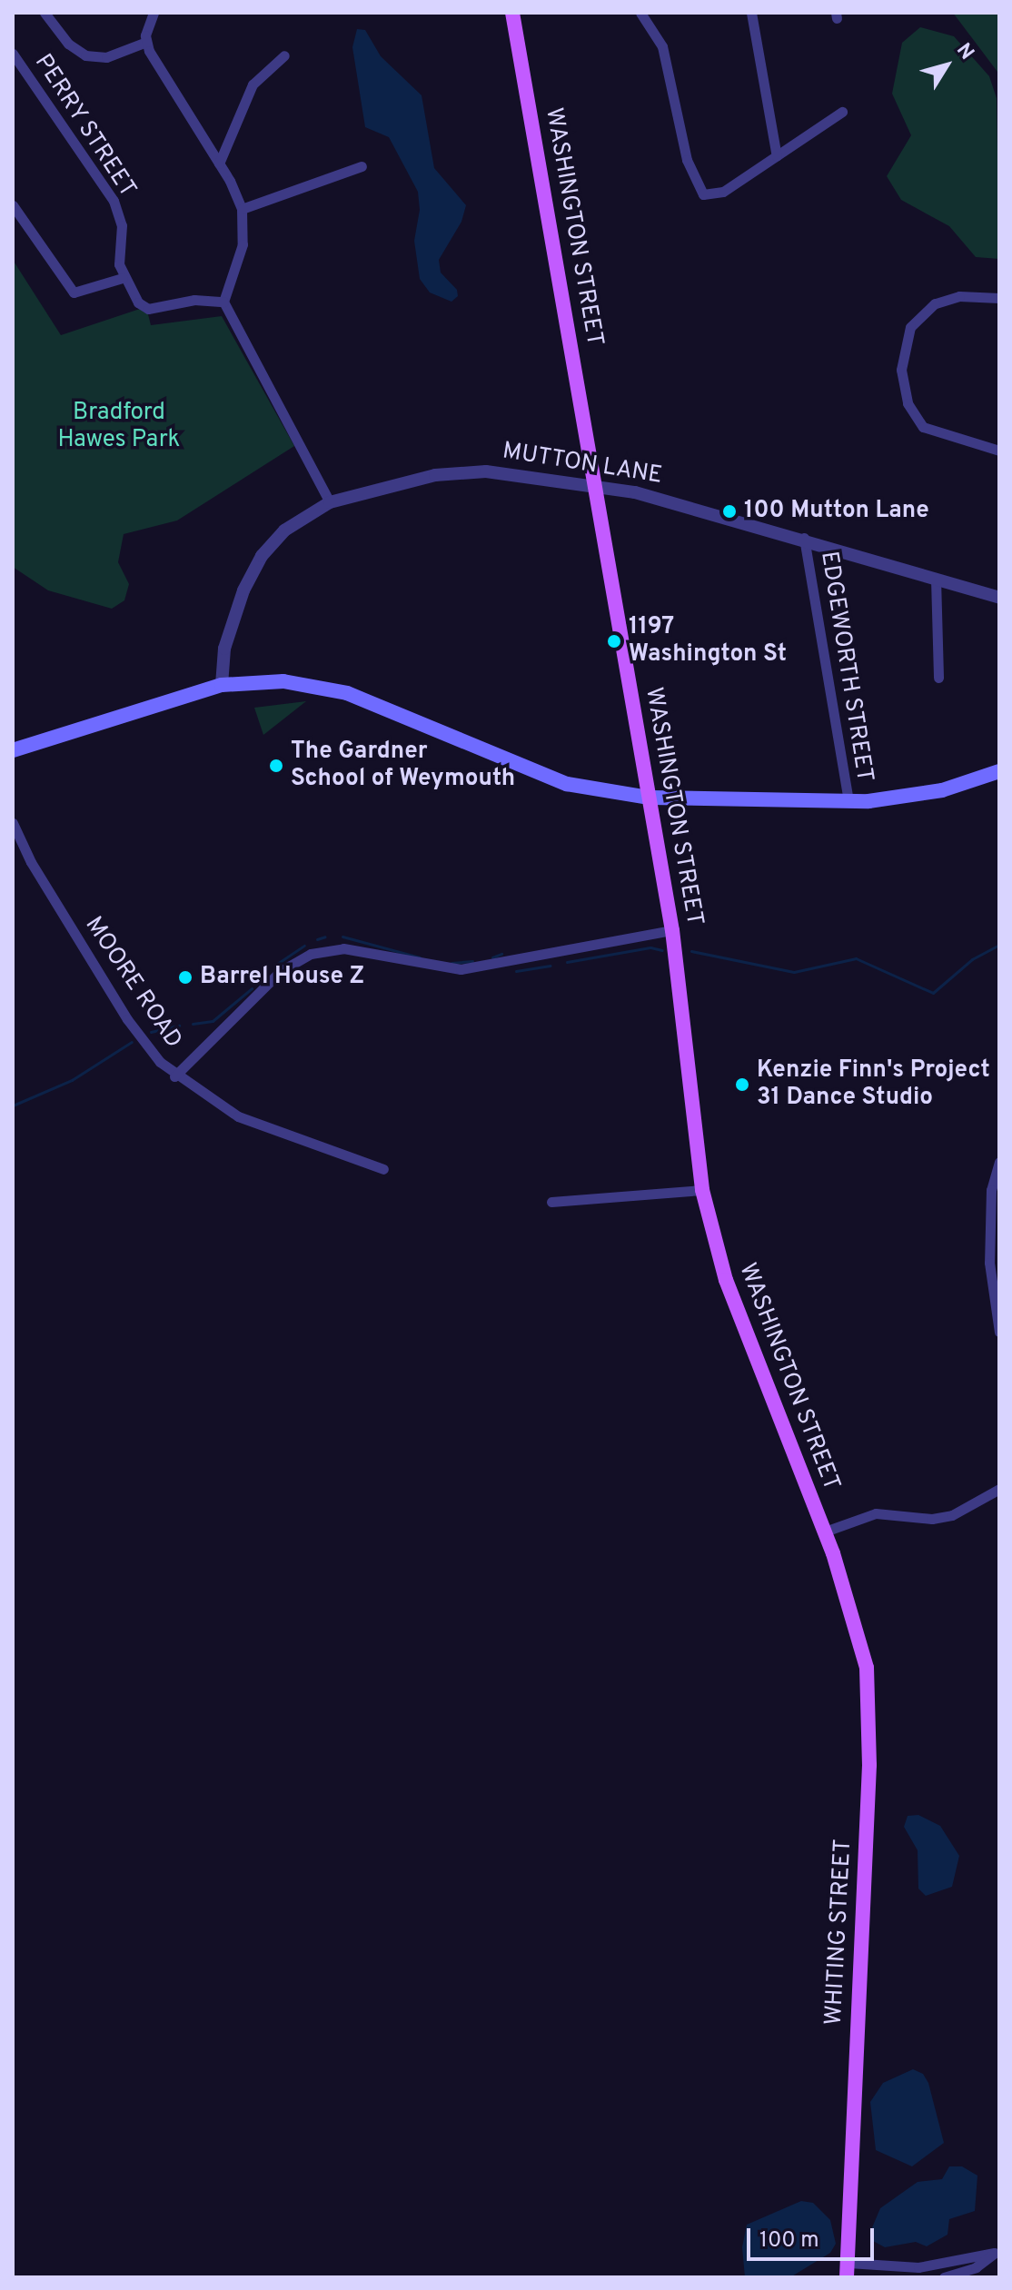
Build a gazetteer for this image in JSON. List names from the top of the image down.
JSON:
{
  "streets": {
    "main road": ["WASHINGTON STREET", "WHITING STREET"],
    "street": [
      "PERRY STREET",
      "MUTTON LANE",
      "EDGEWORTH STREET",
      "MOORE ROAD"
    ]
  },
  "crossings": [
    ["WASHINGTON STREET", "MUTTON LANE"],
    ["WASHINGTON STREET", "WHITING STREET"],
    ["MUTTON LANE", "EDGEWORTH STREET"]
  ],
  "parks": ["Bradford Hawes Park"],
  "places": [
    "100 Mutton Lane",
    "1197 Washington St",
    "The Gardner School of Weymouth",
    "Barrel House Z",
    "Kenzie Finn's Project 31 Dance Studio"
  ],
  "scale_bar": "100 m",
  "north": "top right"
}
